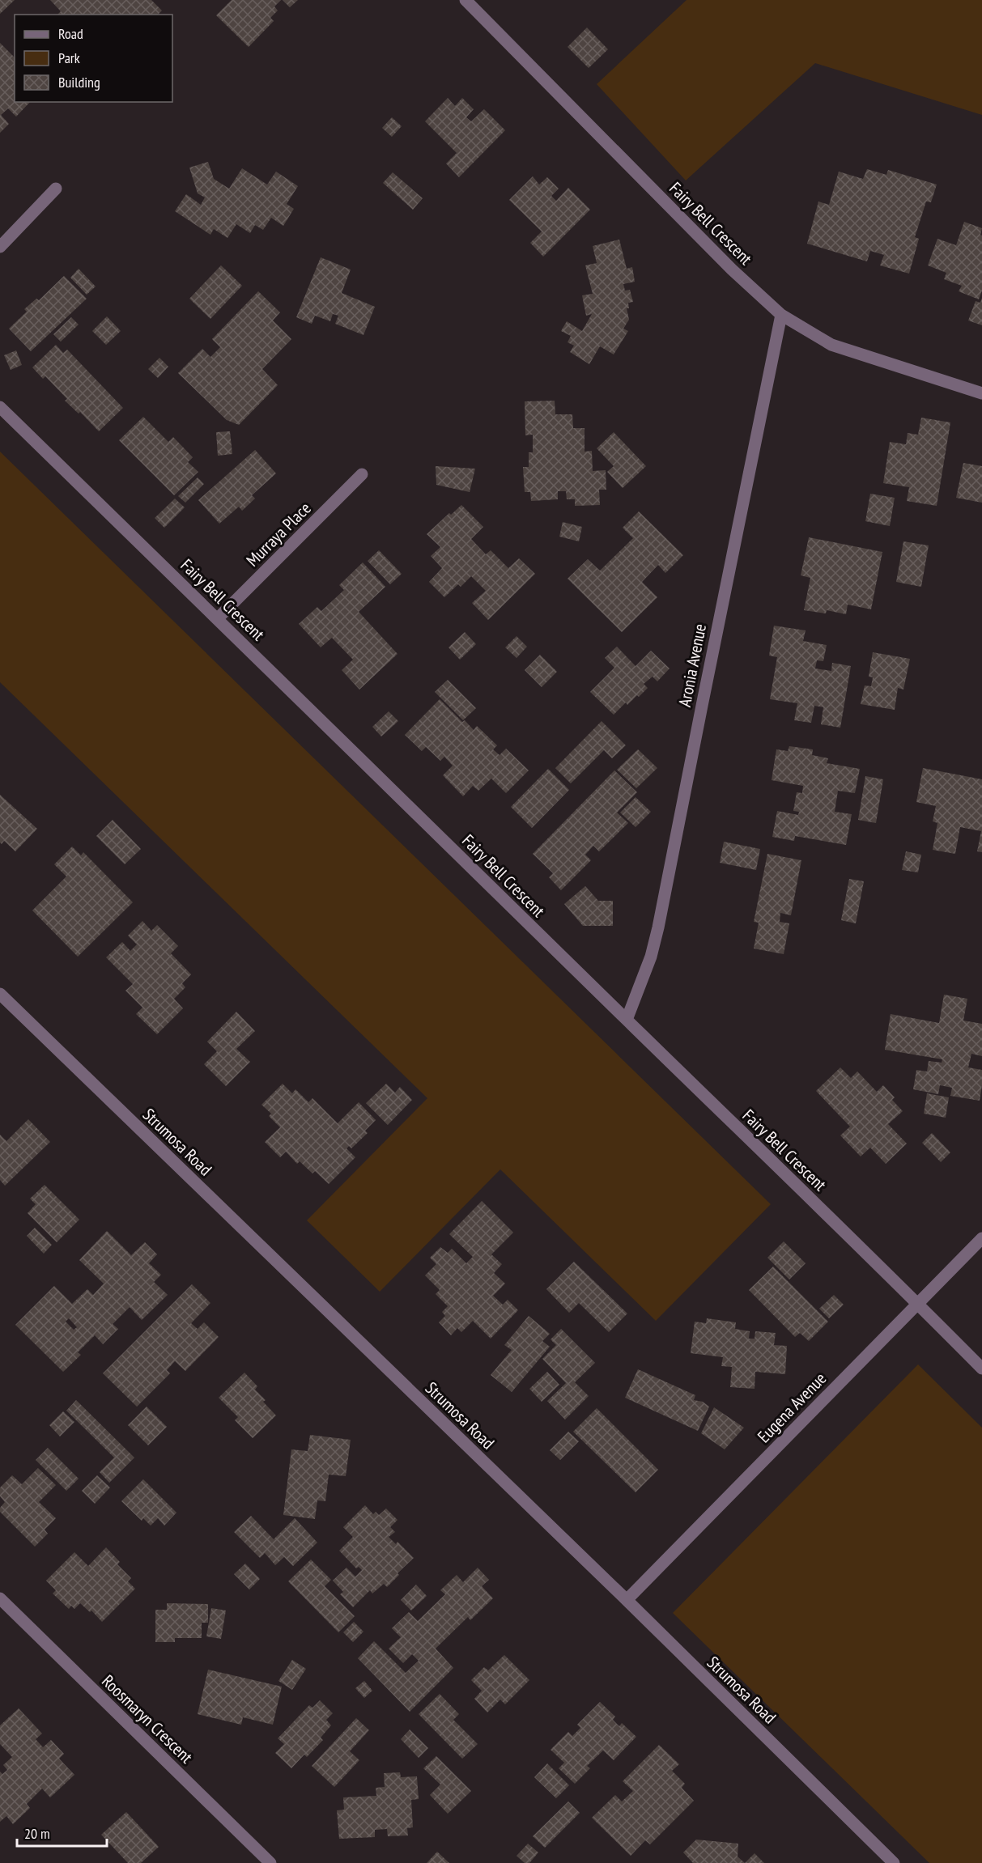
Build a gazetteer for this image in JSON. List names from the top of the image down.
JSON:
{
  "streets": {
    "street": [
      "Fairy Bell Crescent",
      "Murraya Place",
      "Aronia Avenue",
      "Strumosa Road",
      "Eugena Avenue",
      "Roosmaryn Crescent"
    ]
  },
  "crossings": [
    ["Fairy Bell Crescent", "Murraya Place"],
    ["Fairy Bell Crescent", "Aronia Avenue"],
    ["Fairy Bell Crescent", "Eugena Avenue"],
    ["Strumosa Road", "Eugena Avenue"]
  ],
  "legend": ["Road", "Park", "Building"],
  "scale_bar": "20 m"
}
